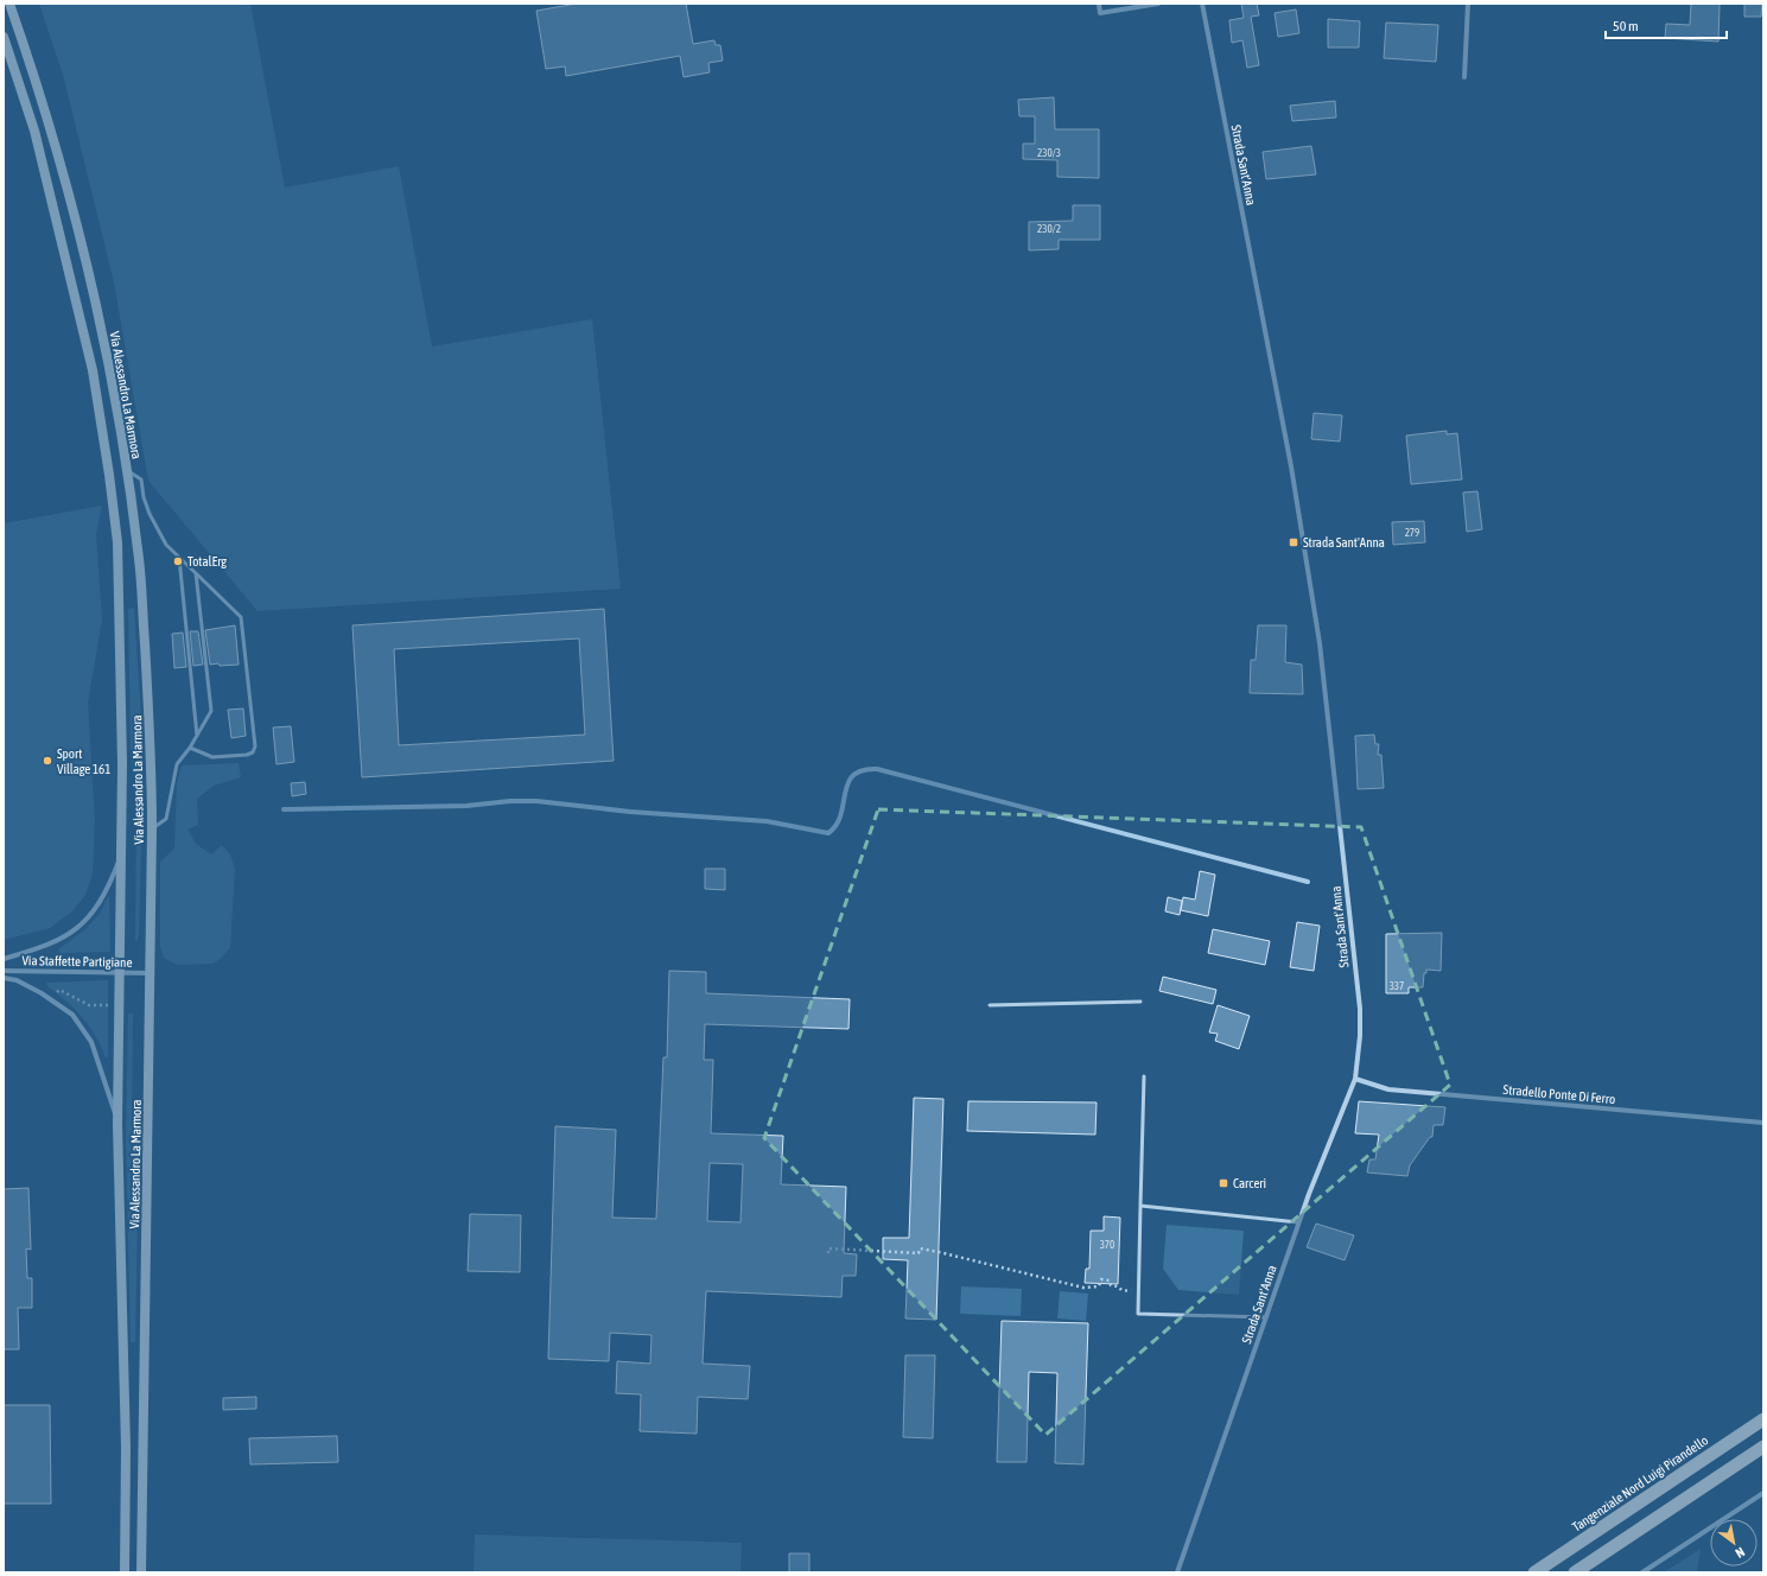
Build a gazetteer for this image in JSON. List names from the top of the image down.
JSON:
{
  "streets": {
    "highway": ["Tangenziale Nord Luigi Pirandello"],
    "main road": ["Via Alessandro La Marmora"],
    "street": ["Strada Sant'Anna", "Via Staffette Partigiane", "Stradello Ponte Di Ferro"]
  },
  "crossings": [
    ["Strada Sant'Anna", "Stradello Ponte Di Ferro"],
    ["Via Alessandro La Marmora", "Via Staffette Partigiane"]
  ],
  "places": {
    "transit": ["Strada Sant'Anna", "Carceri"],
    "other": ["TotalErg", "Sport Village 161"]
  },
  "house_numbers": [
    "230/3",
    "230/2",
    "279",
    "337",
    "370"
  ],
  "scale_bar": "50 m",
  "north": "bottom right"
}
